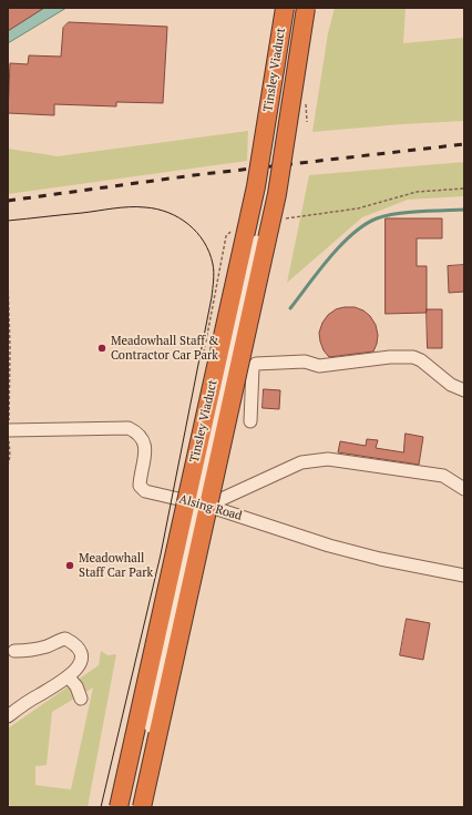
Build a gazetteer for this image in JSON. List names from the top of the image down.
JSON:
{
  "streets": {
    "highway": ["Tinsley Viaduct"],
    "street": ["Alsing Road"]
  },
  "places": ["Meadowhall Staff & Contractor Car Park", "Meadowhall Staff Car Park"]
}
